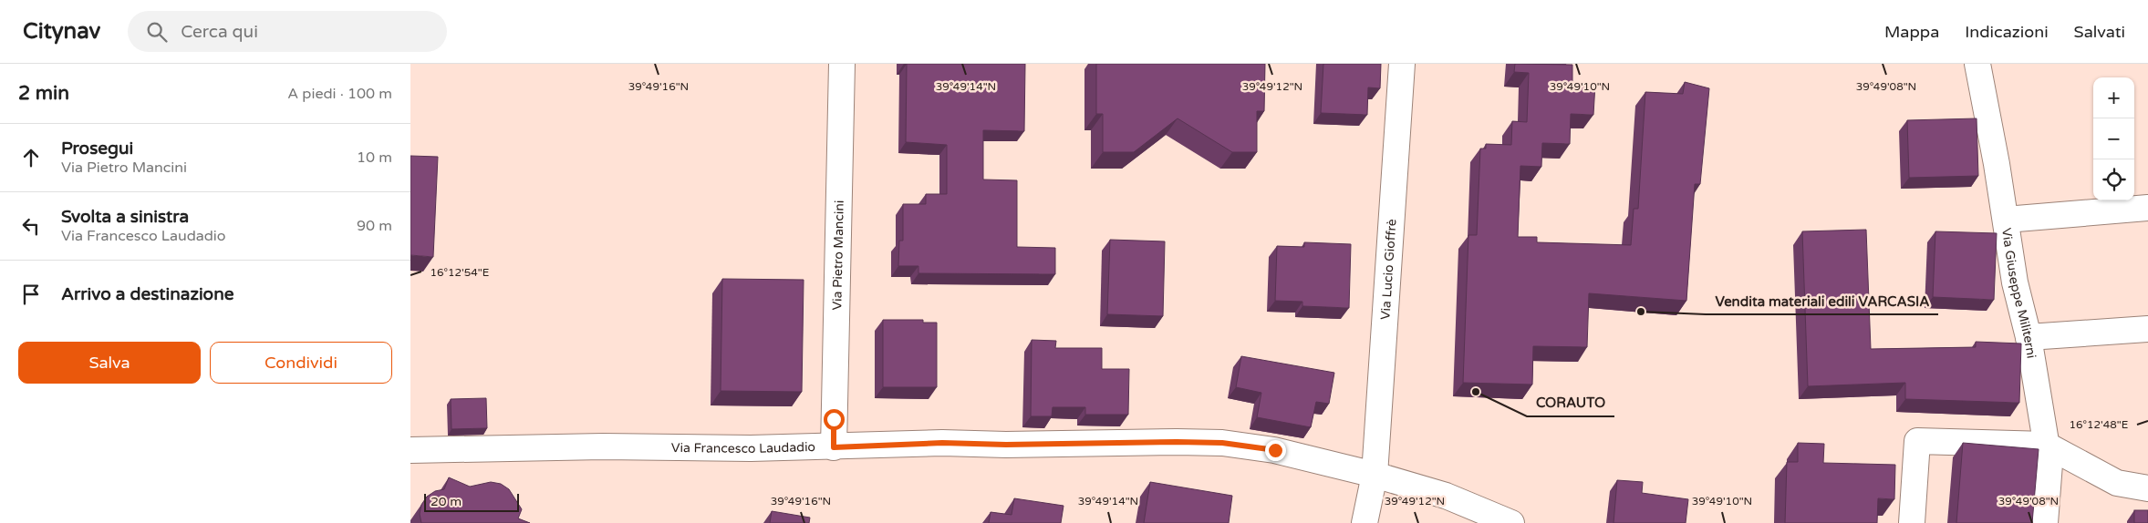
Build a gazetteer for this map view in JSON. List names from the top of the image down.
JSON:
{
  "streets": {
    "street": [
      "Via Pietro Mancini",
      "Via Lucio Gioffrè",
      "Via Giuseppe Militerni",
      "Via Francesco Laudadio"
    ]
  },
  "crossings": [
    ["Via Pietro Mancini", "Via Francesco Laudadio"],
    ["Via Lucio Gioffrè", "Via Francesco Laudadio"]
  ],
  "places": ["Vendita materiali edili VARCASIA", "CORAUTO"],
  "scale_bar": "20 m",
  "page": {
    "header": "Citynav",
    "search": "Cerca qui",
    "nav": ["Mappa", "Indicazioni", "Salvati"],
    "heading": ["2 min", "A piedi · 100 m"],
    "map_buttons": ["+", "−"],
    "list": [
      ["Prosegui", "Via Pietro Mancini", "10 m"],
      ["Svolta a sinistra", "Via Francesco Laudadio", "90 m"],
      "Arrivo a destinazione"
    ],
    "buttons": ["Salva", "Condividi"],
    "scale": "20 m"
  },
  "coordinates": [
    "39°49'16\"N",
    "39°49'14\"N",
    "39°49'12\"N",
    "39°49'10\"N",
    "39°49'08\"N",
    "16°12'54\"E",
    "16°12'48\"E"
  ]
}
